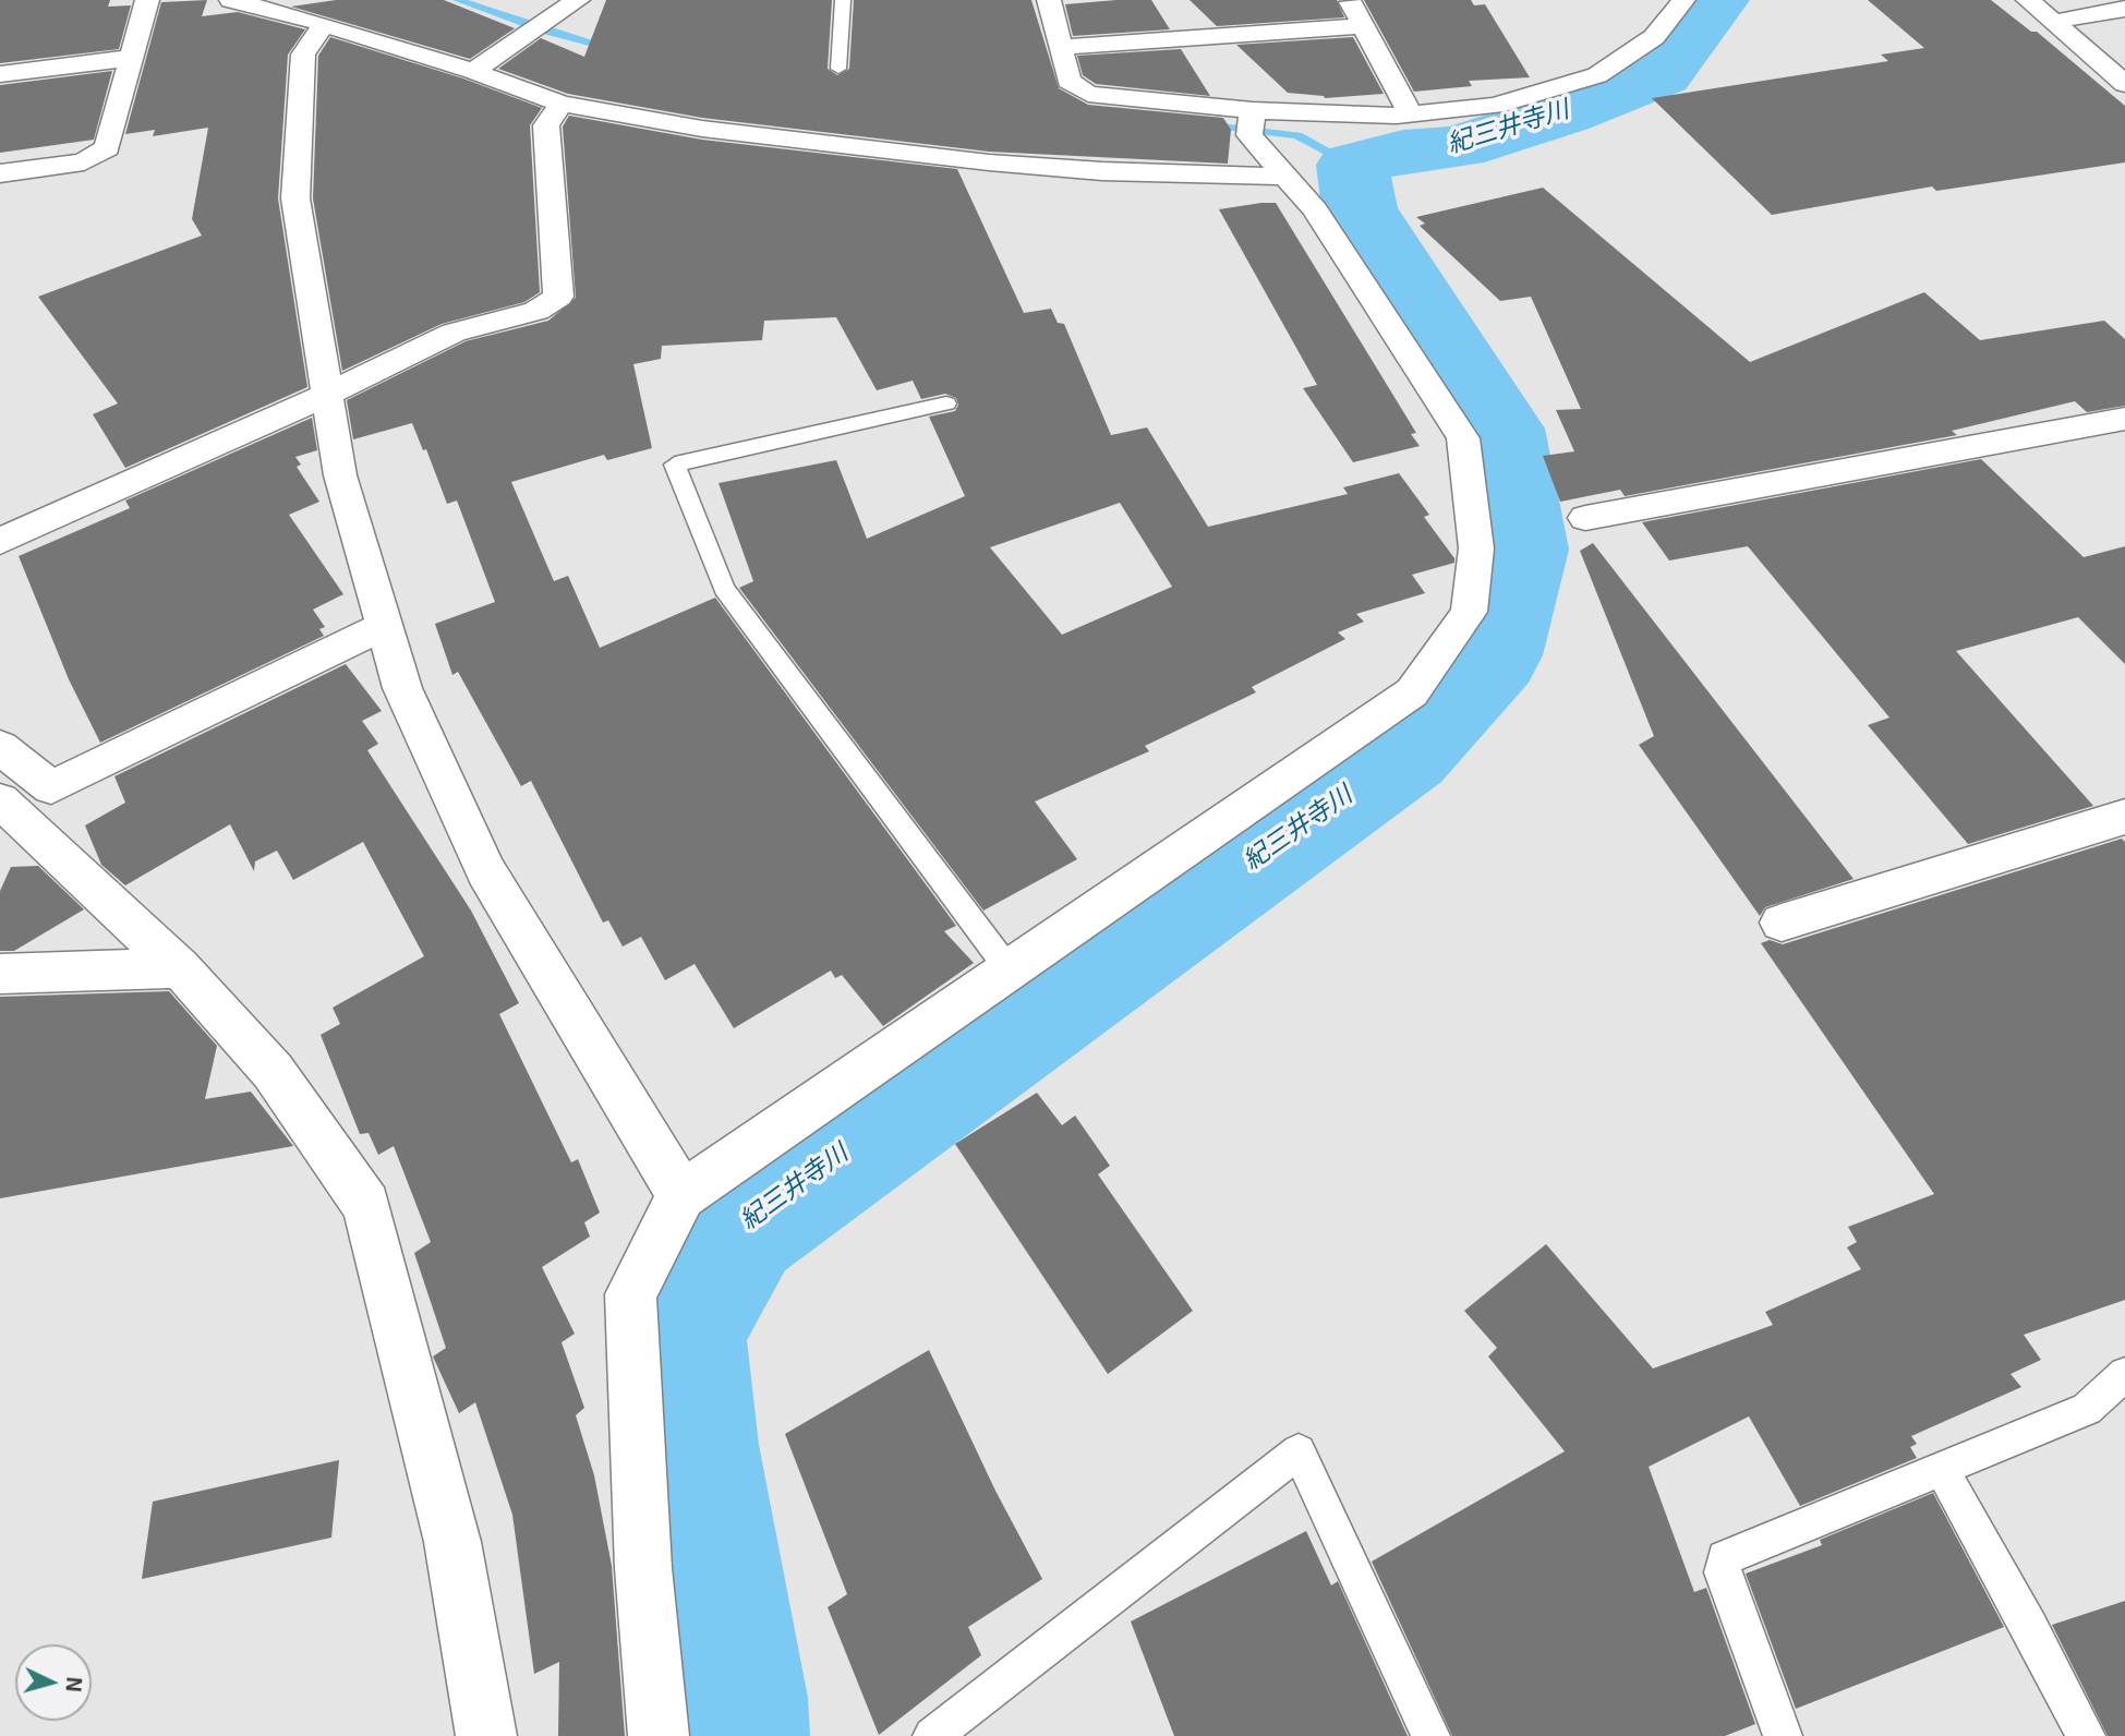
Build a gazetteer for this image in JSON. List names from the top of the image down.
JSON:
{
  "water": ["紀三井寺川"],
  "north": "right"
}
